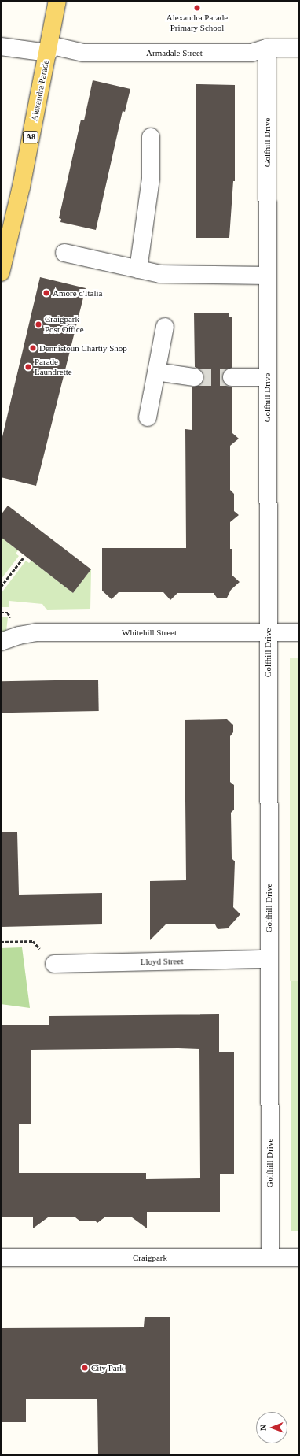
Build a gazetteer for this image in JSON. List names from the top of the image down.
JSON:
{
  "streets": {
    "main road": ["Alexandra Parade", "A8"],
    "street": [
      "Armadale Street",
      "Golfhill Drive",
      "Whitehill Street",
      "Lloyd Street",
      "Craigpark"
    ]
  },
  "crossings": [
    ["Armadale Street", "Alexandra Parade"],
    ["Armadale Street", "Golfhill Drive"],
    ["Golfhill Drive", "Whitehill Street"],
    ["Golfhill Drive", "Lloyd Street"],
    ["Golfhill Drive", "Craigpark"]
  ],
  "places": [
    "Alexandra Parade Primary School",
    "Amore d'Italia",
    "Craigpark Post Office",
    "Dennistoun Chartiy Shop",
    "Parade Laundrette",
    "City Park"
  ],
  "north": "left"
}
